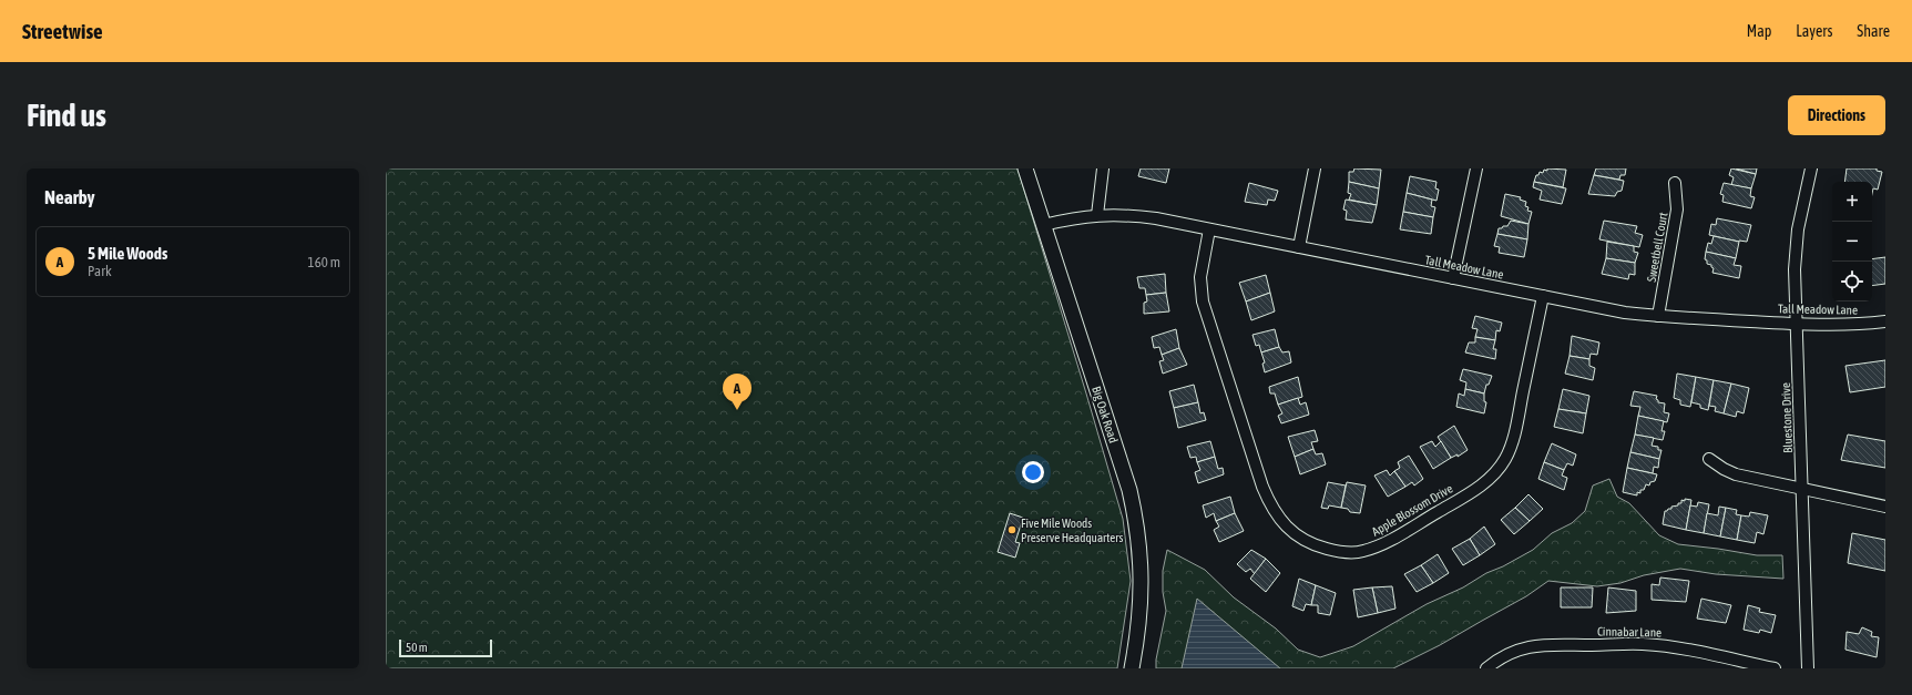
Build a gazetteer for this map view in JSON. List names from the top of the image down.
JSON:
{
  "streets": {
    "street": [
      "Sweetbell Court",
      "Tall Meadow Lane",
      "Big Oak Road",
      "Bluestone Drive",
      "Apple Blossom Drive",
      "Cinnabar Lane"
    ]
  },
  "crossings": [
    ["Sweetbell Court", "Tall Meadow Lane"],
    ["Tall Meadow Lane", "Big Oak Road"],
    ["Tall Meadow Lane", "Bluestone Drive"],
    ["Tall Meadow Lane", "Apple Blossom Drive"]
  ],
  "places": ["Five Mile Woods Preserve Headquarters"],
  "scale_bar": "50 m",
  "page": {
    "header": "Streetwise",
    "nav": ["Map", "Layers", "Share"],
    "buttons": "Directions",
    "title": "Find us",
    "heading": "Nearby",
    "map_buttons": ["+", "−"],
    "list": [
      {
        "mark": "A",
        "name": "5 Mile Woods",
        "note": "Park",
        "value": "160 m"
      }
    ],
    "pins": "A",
    "scale": "50 m"
  }
}
